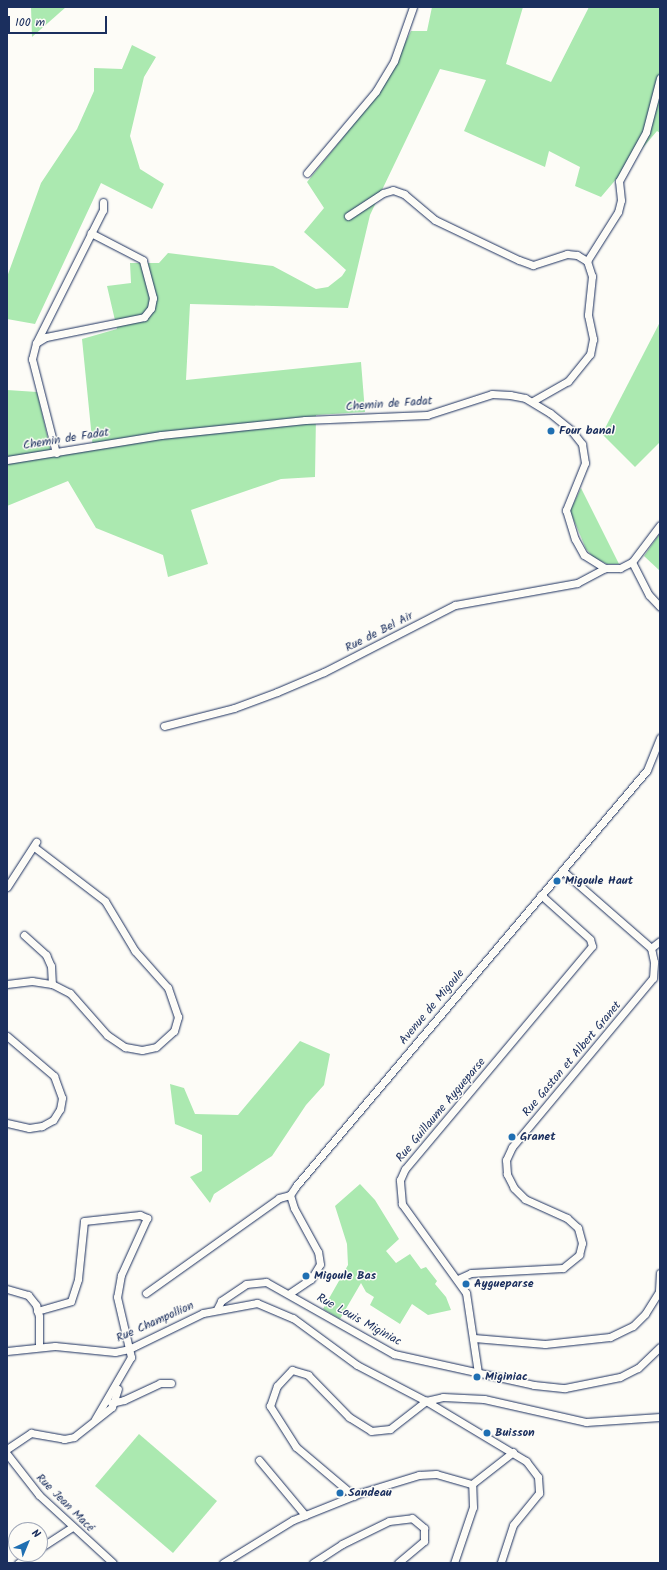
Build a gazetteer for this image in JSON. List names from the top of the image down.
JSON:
{
  "streets": {
    "street": [
      "Chemin de Fadat",
      "Rue de Bel Air",
      "Avenue de Migoule",
      "Rue Gaston et Albert Granet",
      "Rue Guillaume Aygueparse",
      "Rue Louis Miginiac",
      "Rue Champollion",
      "Rue Jean Macé"
    ]
  },
  "crossings": [
    ["Chemin de Fadat", "Rue de Bel Air"],
    ["Avenue de Migoule", "Rue Guillaume Aygueparse"],
    ["Rue Gaston et Albert Granet", "Rue Guillaume Aygueparse"],
    ["Rue Guillaume Aygueparse", "Rue Louis Miginiac"],
    ["Rue Louis Miginiac", "Rue Champollion"]
  ],
  "places": [
    "Four banal",
    "Migoule Haut",
    "Granet",
    "Migoule Bas",
    "Aygueparse",
    "Miginiac",
    "Buisson",
    "Sandeau"
  ],
  "scale_bar": "100 m",
  "north": "top right"
}
